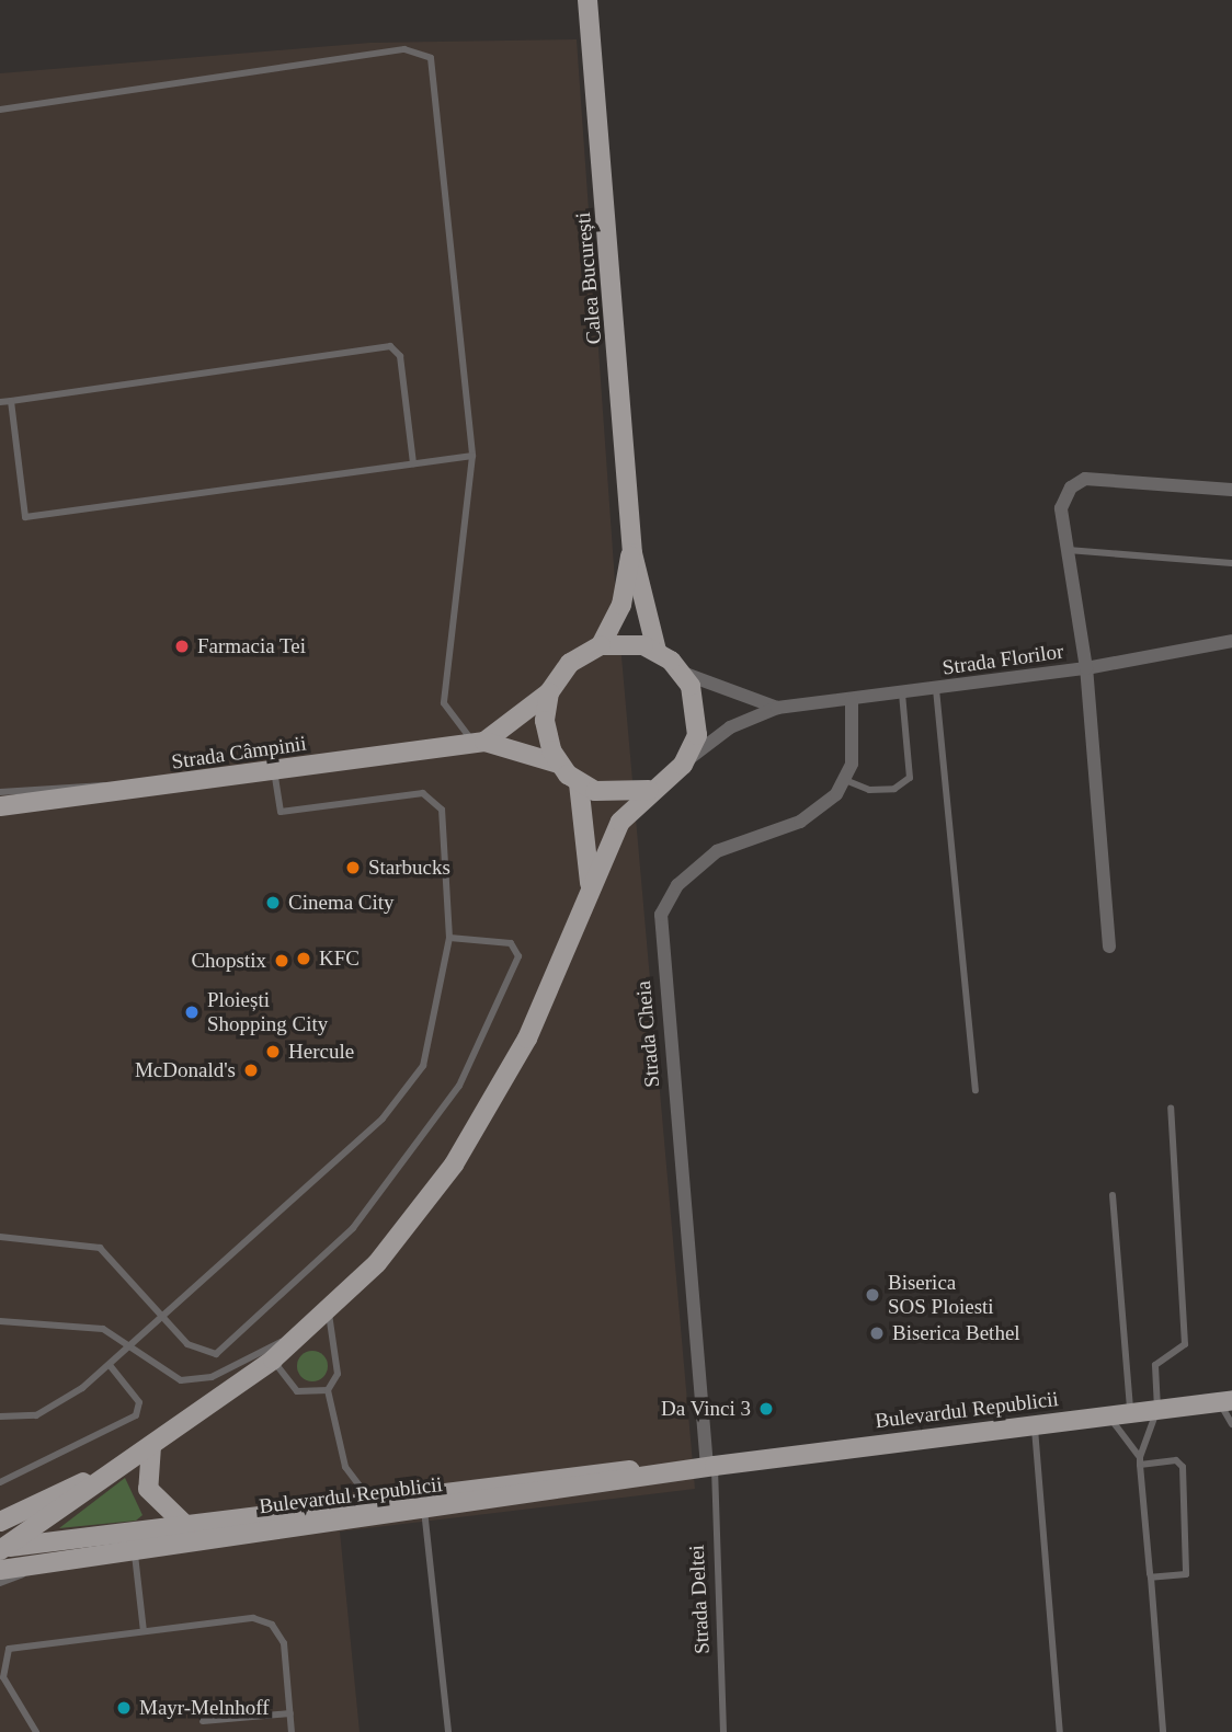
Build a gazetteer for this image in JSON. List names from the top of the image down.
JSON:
{
  "streets": {
    "main road": ["Calea București", "Strada Câmpinii", "Bulevardul Republicii"],
    "street": ["Strada Florilor", "Strada Cheia"],
    "lane": ["Strada Deltei"]
  },
  "crossings": [
    ["Strada Florilor", "Strada Cheia"],
    ["Strada Cheia", "Bulevardul Republicii"],
    ["Strada Cheia", "Strada Deltei"],
    ["Bulevardul Republicii", "Strada Deltei"]
  ],
  "places": [
    "Farmacia Tei",
    "Starbucks",
    "Cinema City",
    "KFC",
    "Chopstix",
    "Ploiești Shopping City",
    "Hercule",
    "McDonald's",
    "Biserica SOS Ploiesti",
    "Biserica Bethel",
    "Da Vinci 3",
    "Mayr-Melnhoff"
  ]
}
